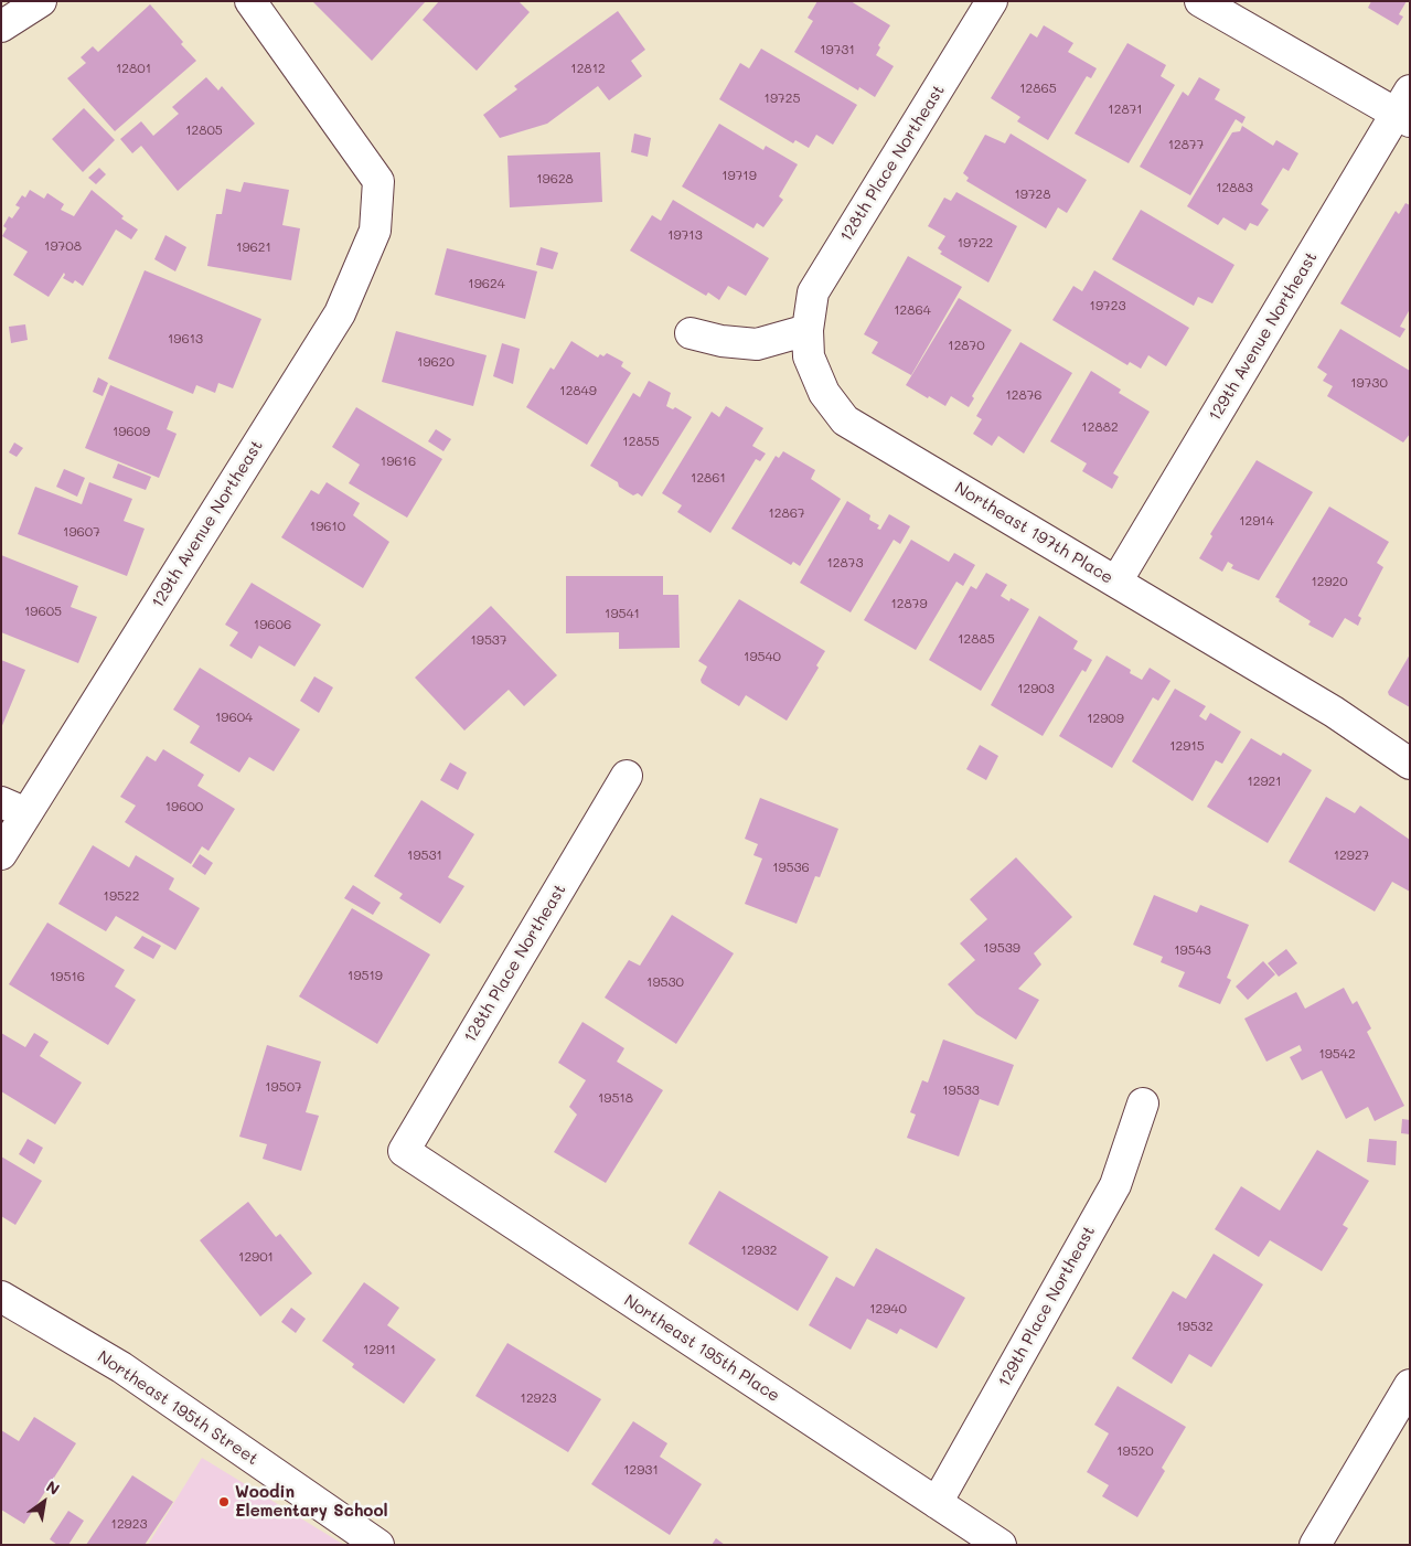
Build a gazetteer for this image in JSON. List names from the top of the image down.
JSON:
{
  "streets": {
    "street": [
      "128th Place Northeast",
      "129th Avenue Northeast",
      "Northeast 197th Place",
      "129th Place Northeast",
      "Northeast 195th Place",
      "Northeast 195th Street"
    ]
  },
  "crossings": [
    ["128th Place Northeast", "Northeast 197th Place"],
    ["128th Place Northeast", "Northeast 195th Place"],
    ["129th Avenue Northeast", "Northeast 197th Place"],
    ["129th Place Northeast", "Northeast 195th Place"]
  ],
  "places": ["Woodin Elementary School"],
  "house_numbers": [
    "19731",
    "12801",
    "12812",
    "12865",
    "19725",
    "12871",
    "12805",
    "12877",
    "19719",
    "19628",
    "12883",
    "19728",
    "19713",
    "19722",
    "19708",
    "19621",
    "19624",
    "19723",
    "12864",
    "19613",
    "12870",
    "19620",
    "19730",
    "12849",
    "12876",
    "12882",
    "19609",
    "12855",
    "19616",
    "12861",
    "12867",
    "12914",
    "19610",
    "19607",
    "12873",
    "12920",
    "12879",
    "19605",
    "19541",
    "19606",
    "12885",
    "19537",
    "19540",
    "12903",
    "19604",
    "12909",
    "12915",
    "12921",
    "19600",
    "19531",
    "12927",
    "19536",
    "19522",
    "19539",
    "19543",
    "19519",
    "19516",
    "19530",
    "19542",
    "19507",
    "19533",
    "19518",
    "12932",
    "12901",
    "12940",
    "19532",
    "12911",
    "12923",
    "19520",
    "12931",
    "12923"
  ],
  "north": "top right"
}
